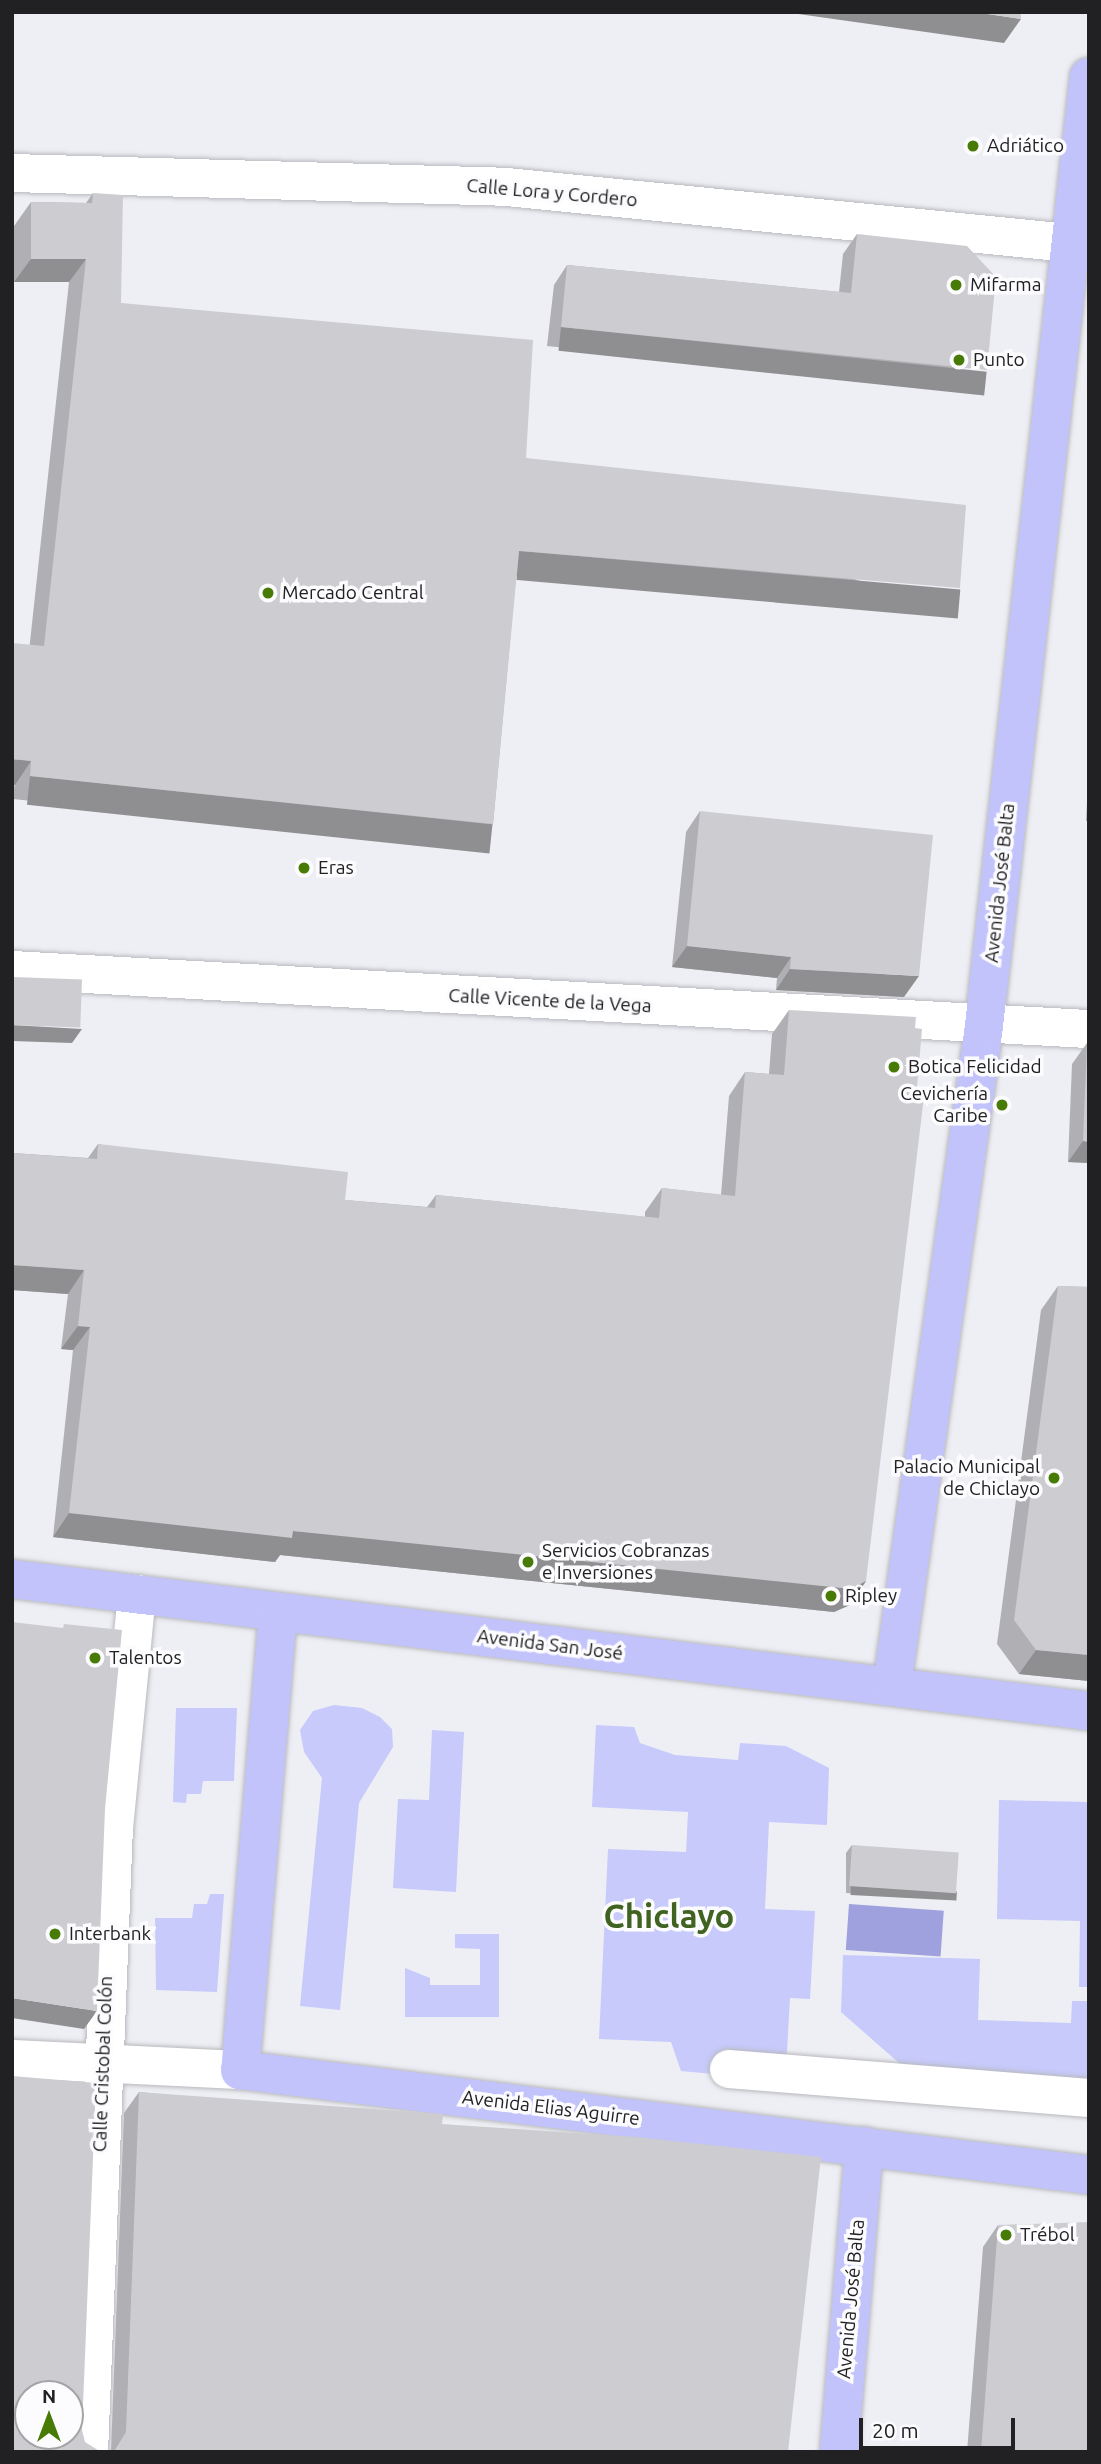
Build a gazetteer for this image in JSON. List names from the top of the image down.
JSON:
{
  "streets": {
    "main road": ["Avenida José Balta", "Avenida San José", "Avenida Elias Aguirre"],
    "street": ["Calle Lora y Cordero", "Calle Vicente de la Vega", "Calle Cristobal Colón"]
  },
  "crossings": [
    ["Calle Lora y Cordero", "Avenida José Balta"],
    ["Avenida José Balta", "Calle Vicente de la Vega"],
    ["Avenida José Balta", "Avenida San José"],
    ["Avenida José Balta", "Avenida Elias Aguirre"],
    ["Avenida San José", "Calle Cristobal Colón"],
    ["Calle Cristobal Colón", "Avenida Elias Aguirre"]
  ],
  "districts": ["Chiclayo"],
  "places": [
    "Adriático",
    "Mifarma",
    "Punto",
    "Mercado Central",
    "Eras",
    "Botica Felicidad",
    "Cevichería Caribe",
    "Palacio Municipal de Chiclayo",
    "Servicios Cobranzas e Inversiones",
    "Ripley",
    "Talentos",
    "Interbank",
    "Trébol"
  ],
  "scale_bar": "20 m",
  "north": "top"
}
